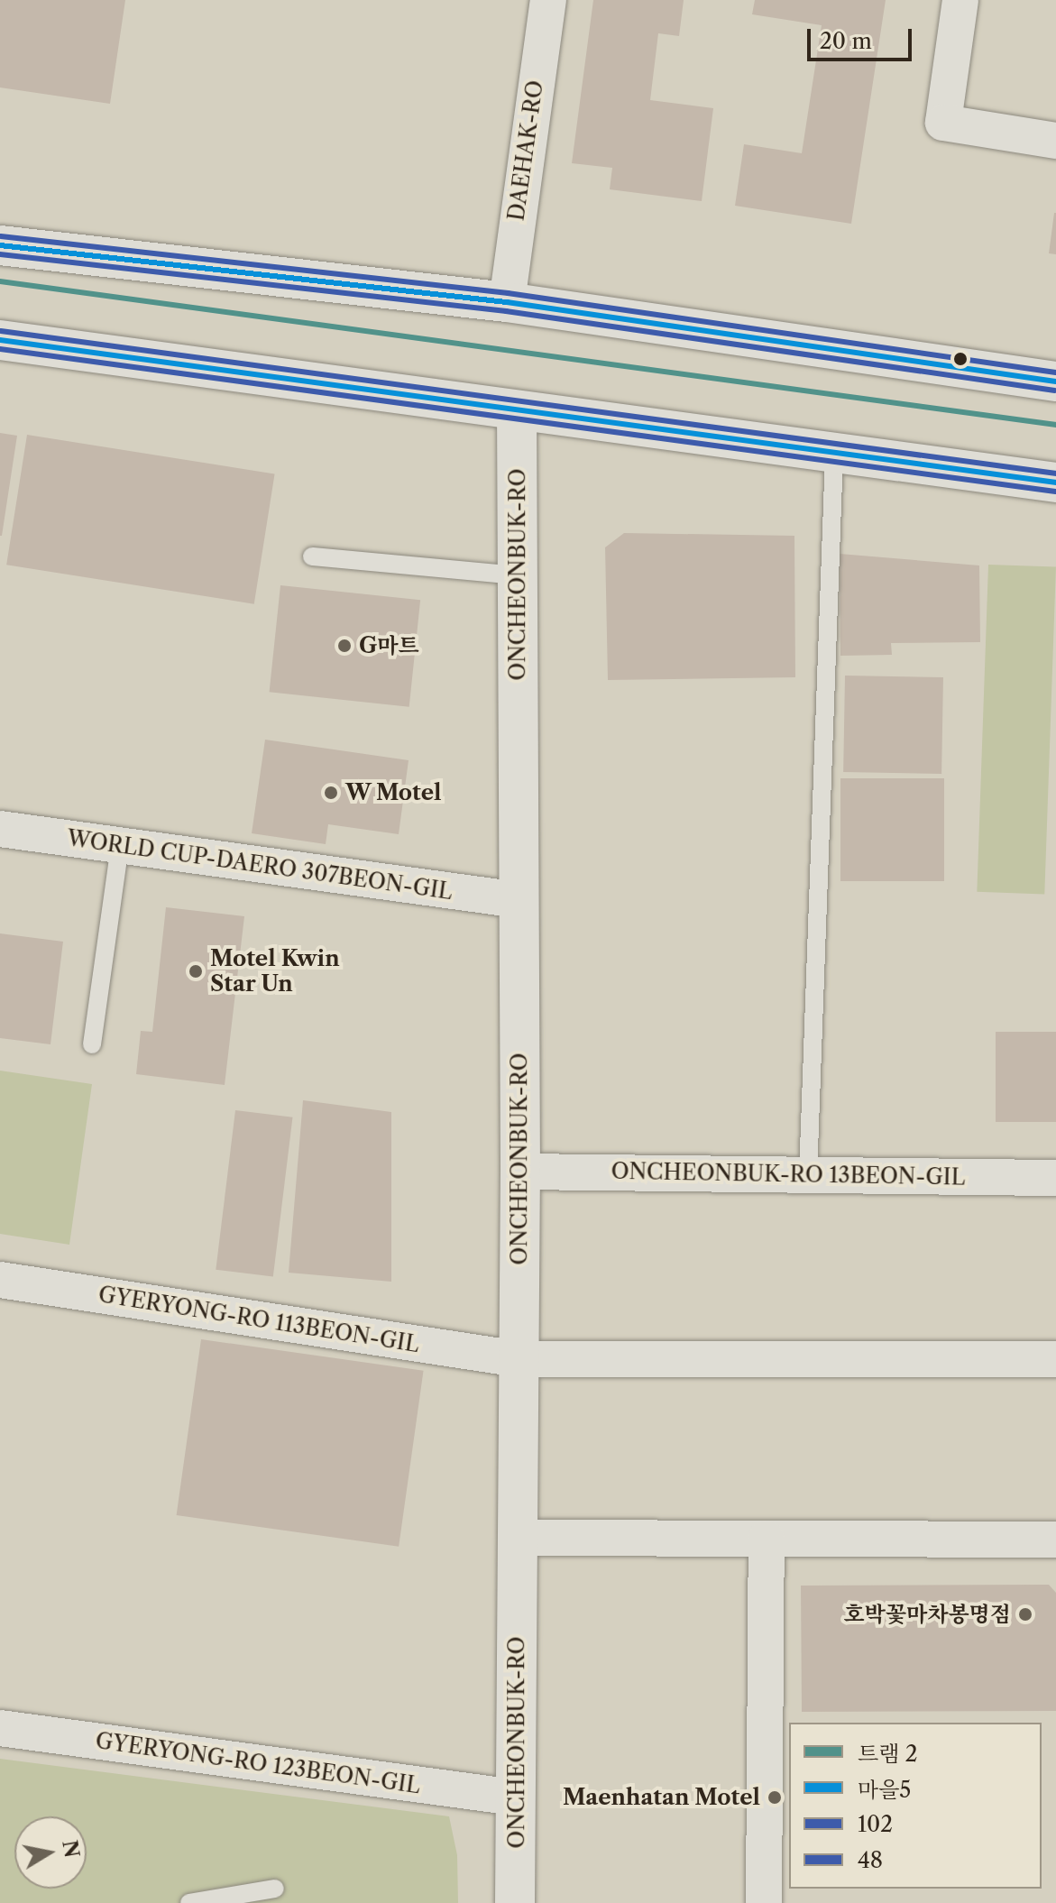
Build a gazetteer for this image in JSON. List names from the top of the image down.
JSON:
{
  "streets": {
    "street": [
      "DAEHAK-RO",
      "ONCHEONBUK-RO",
      "WORLD CUP-DAERO 307BEON-GIL",
      "ONCHEONBUK-RO 13BEON-GIL",
      "GYERYONG-RO 113BEON-GIL",
      "GYERYONG-RO 123BEON-GIL"
    ]
  },
  "crossings": [
    ["ONCHEONBUK-RO", "WORLD CUP-DAERO 307BEON-GIL"],
    ["ONCHEONBUK-RO", "ONCHEONBUK-RO 13BEON-GIL"],
    ["ONCHEONBUK-RO", "GYERYONG-RO 113BEON-GIL"],
    ["ONCHEONBUK-RO", "GYERYONG-RO 123BEON-GIL"]
  ],
  "places": [
    "G마트",
    "W Motel",
    "Motel Kwin Star Un",
    "호박꽃마차봉명점",
    "Maenhatan Motel"
  ],
  "lines": [
    "transit line 48",
    "transit line 마을5",
    "transit line 102",
    "tram line 2"
  ],
  "legend": [
    "트램 2",
    "마을5",
    "102",
    "48"
  ],
  "scale_bar": "20 m",
  "north": "right"
}
